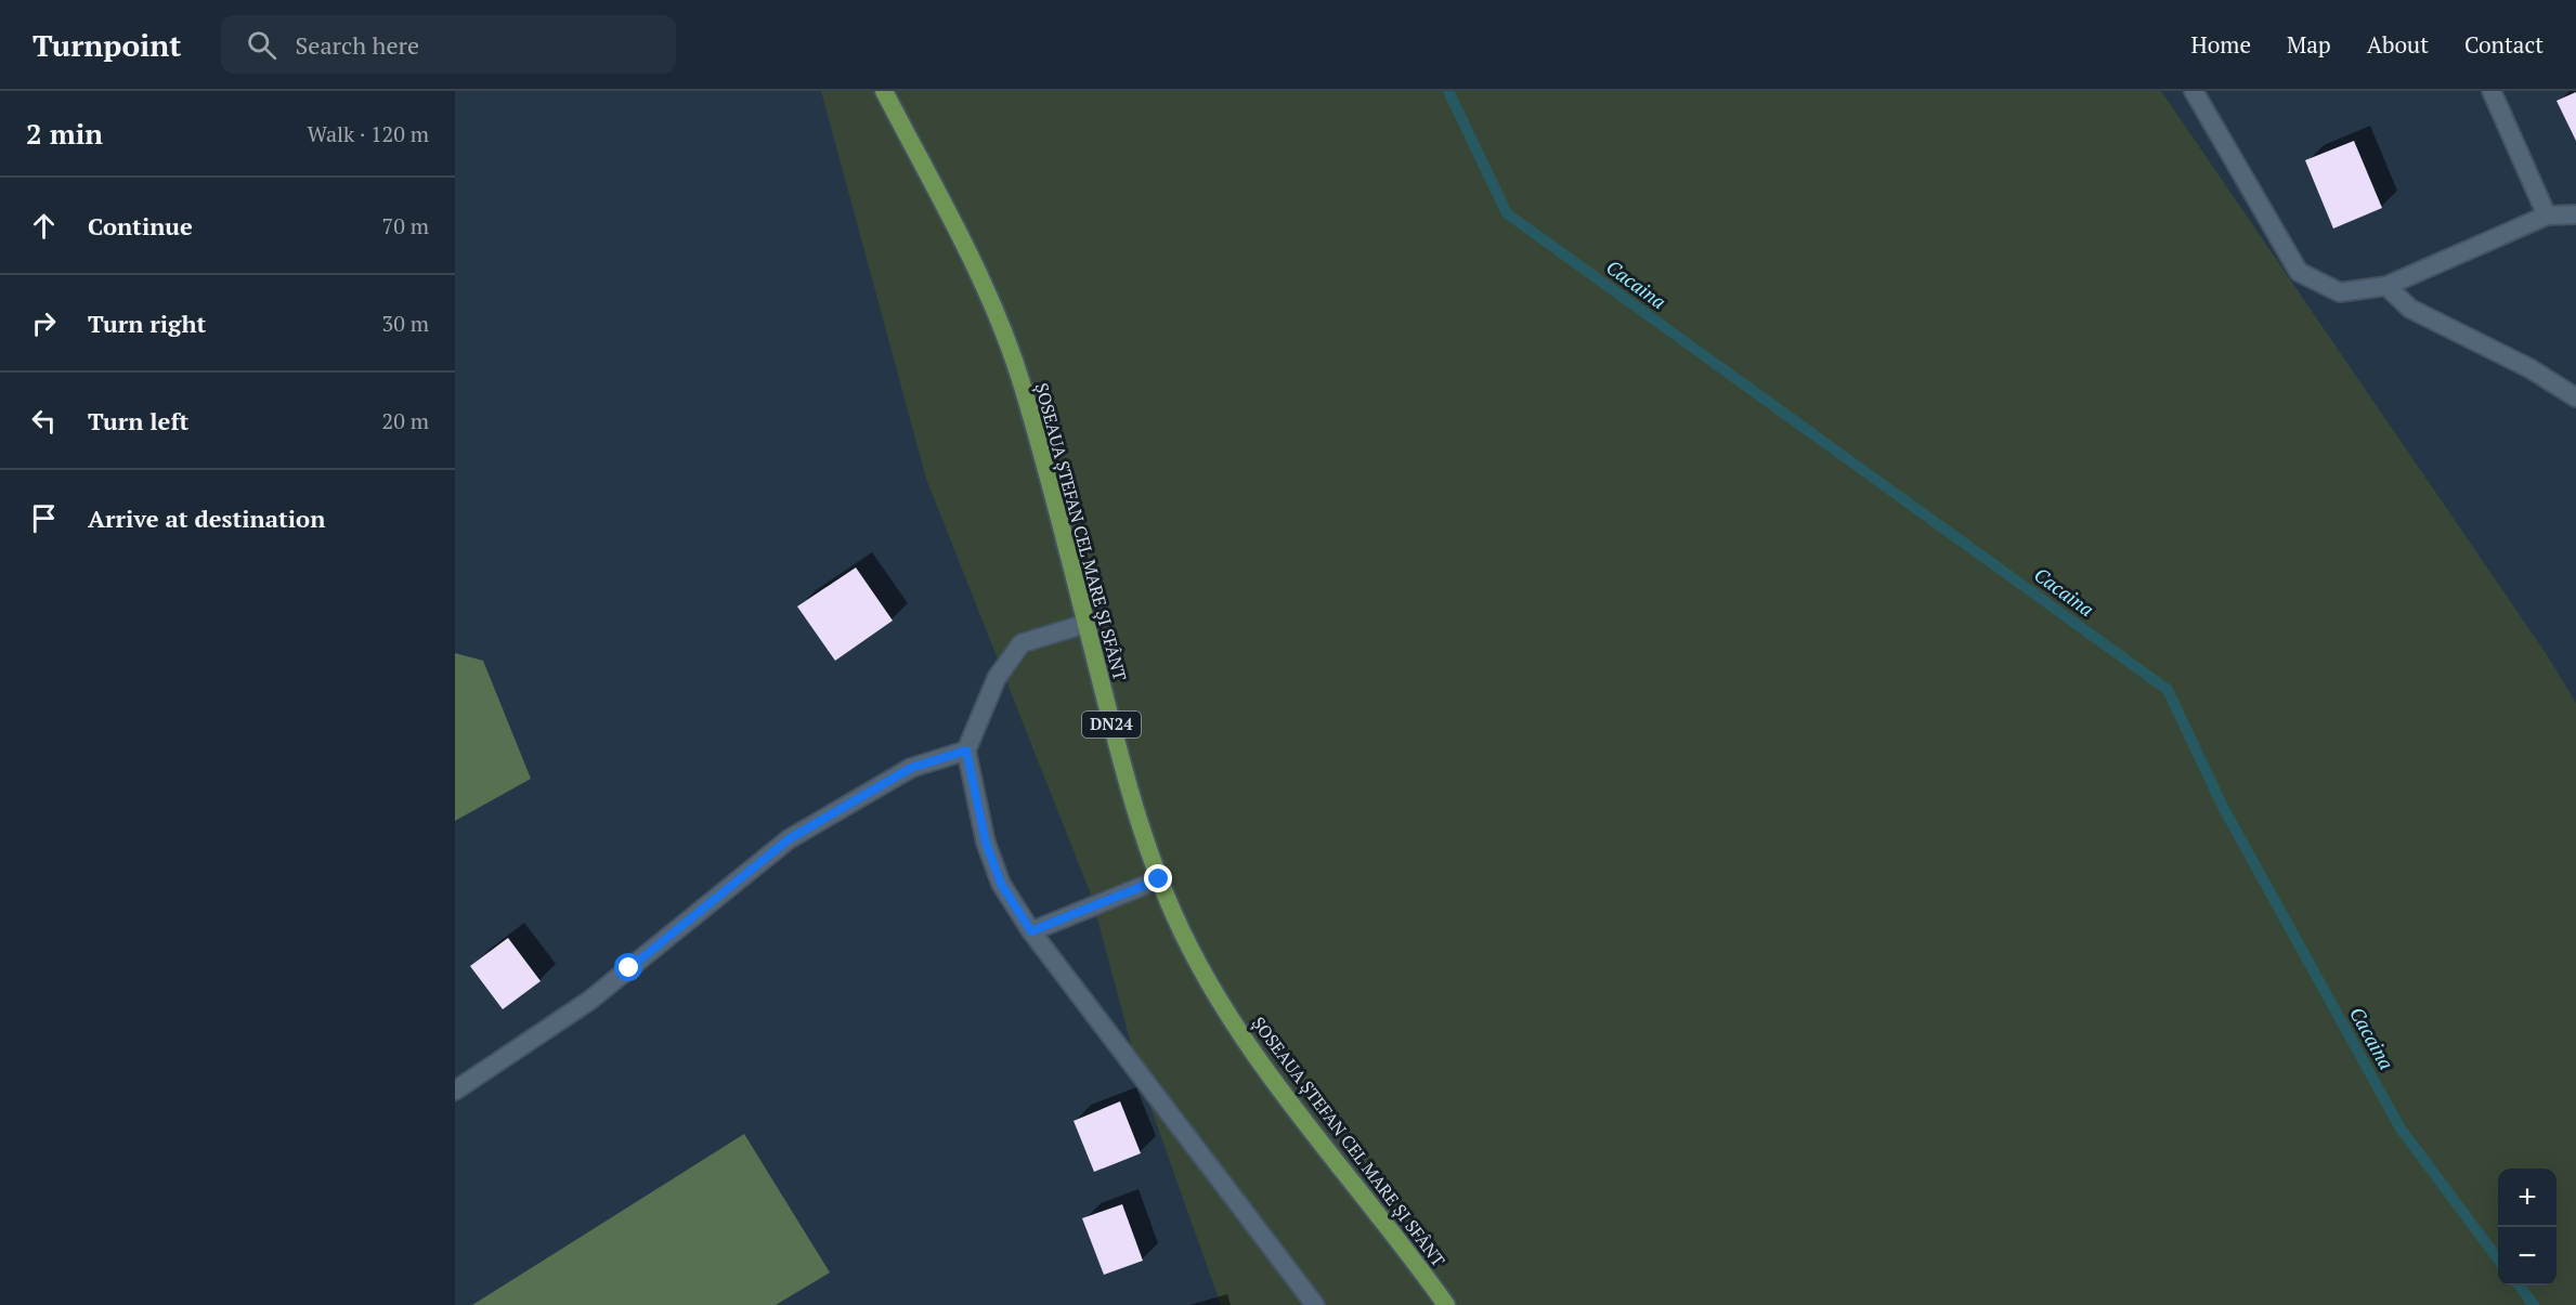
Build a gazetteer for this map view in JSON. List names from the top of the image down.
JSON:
{
  "streets": {
    "highway": ["ȘOSEAUA ȘTEFAN CEL MARE ȘI SFÂNT", "DN24"]
  },
  "water": ["Cacaina"],
  "page": {
    "header": "Turnpoint",
    "search": "Search here",
    "nav": [
      "Home",
      "Map",
      "About",
      "Contact"
    ],
    "heading": ["2 min", "Walk · 120 m"],
    "list": [
      ["Continue", "70 m"],
      ["Turn right", "30 m"],
      ["Turn left", "20 m"],
      "Arrive at destination"
    ],
    "map_buttons": ["+", "−"]
  }
}
